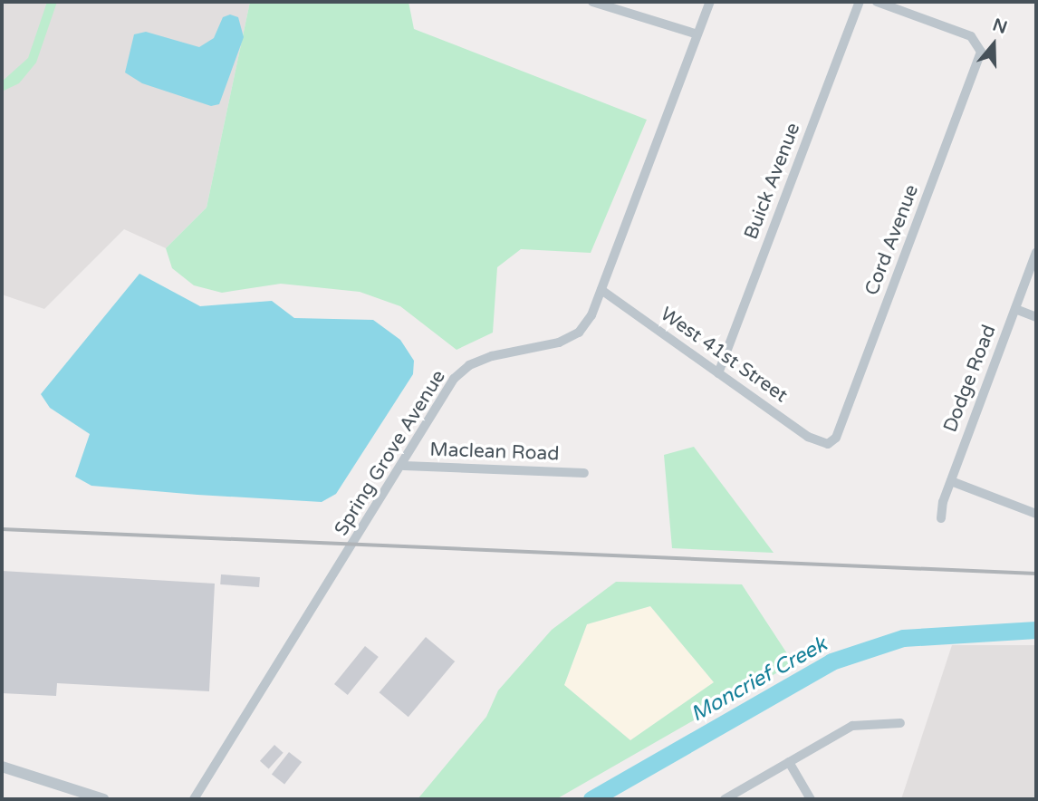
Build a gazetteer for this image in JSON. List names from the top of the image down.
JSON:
{
  "streets": {
    "street": [
      "Buick Avenue",
      "Cord Avenue",
      "West 41st Street",
      "Dodge Road",
      "Maclean Road",
      "Spring Grove Avenue"
    ]
  },
  "crossings": [
    ["Buick Avenue", "West 41st Street"],
    ["Cord Avenue", "West 41st Street"],
    ["West 41st Street", "Spring Grove Avenue"],
    ["Maclean Road", "Spring Grove Avenue"]
  ],
  "water": ["Moncrief Creek"],
  "north": "top"
}
